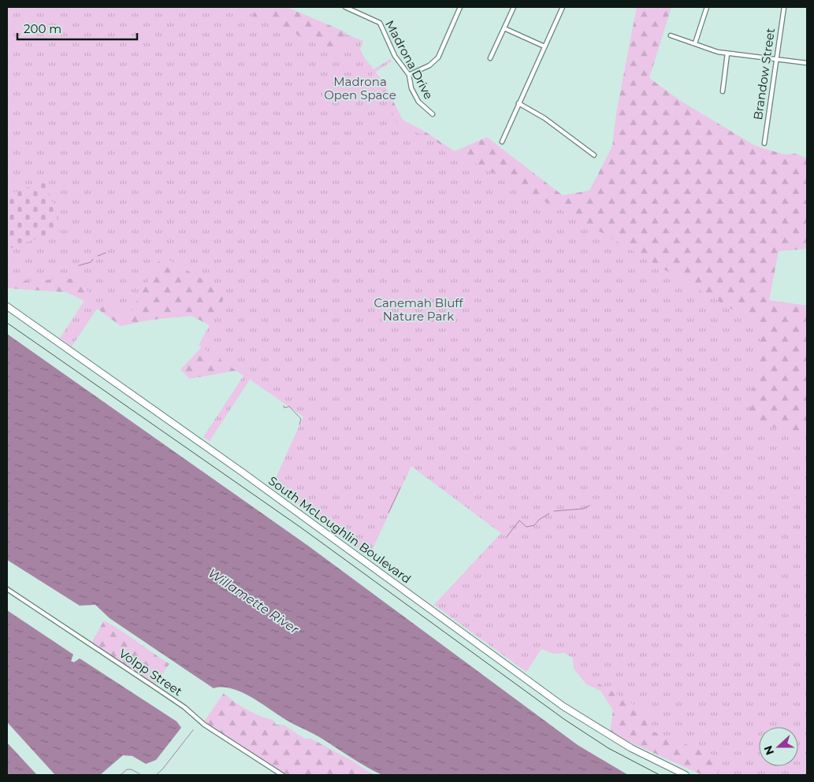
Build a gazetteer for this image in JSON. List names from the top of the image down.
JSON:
{
  "streets": {
    "highway": ["South McLoughlin Boulevard"],
    "street": ["Madrona Drive", "Brandow Street", "Volpp Street"]
  },
  "water": ["Willamette River"],
  "parks": ["Madrona Open Space", "Canemah Bluff Nature Park"],
  "scale_bar": "200 m",
  "north": "left"
}
